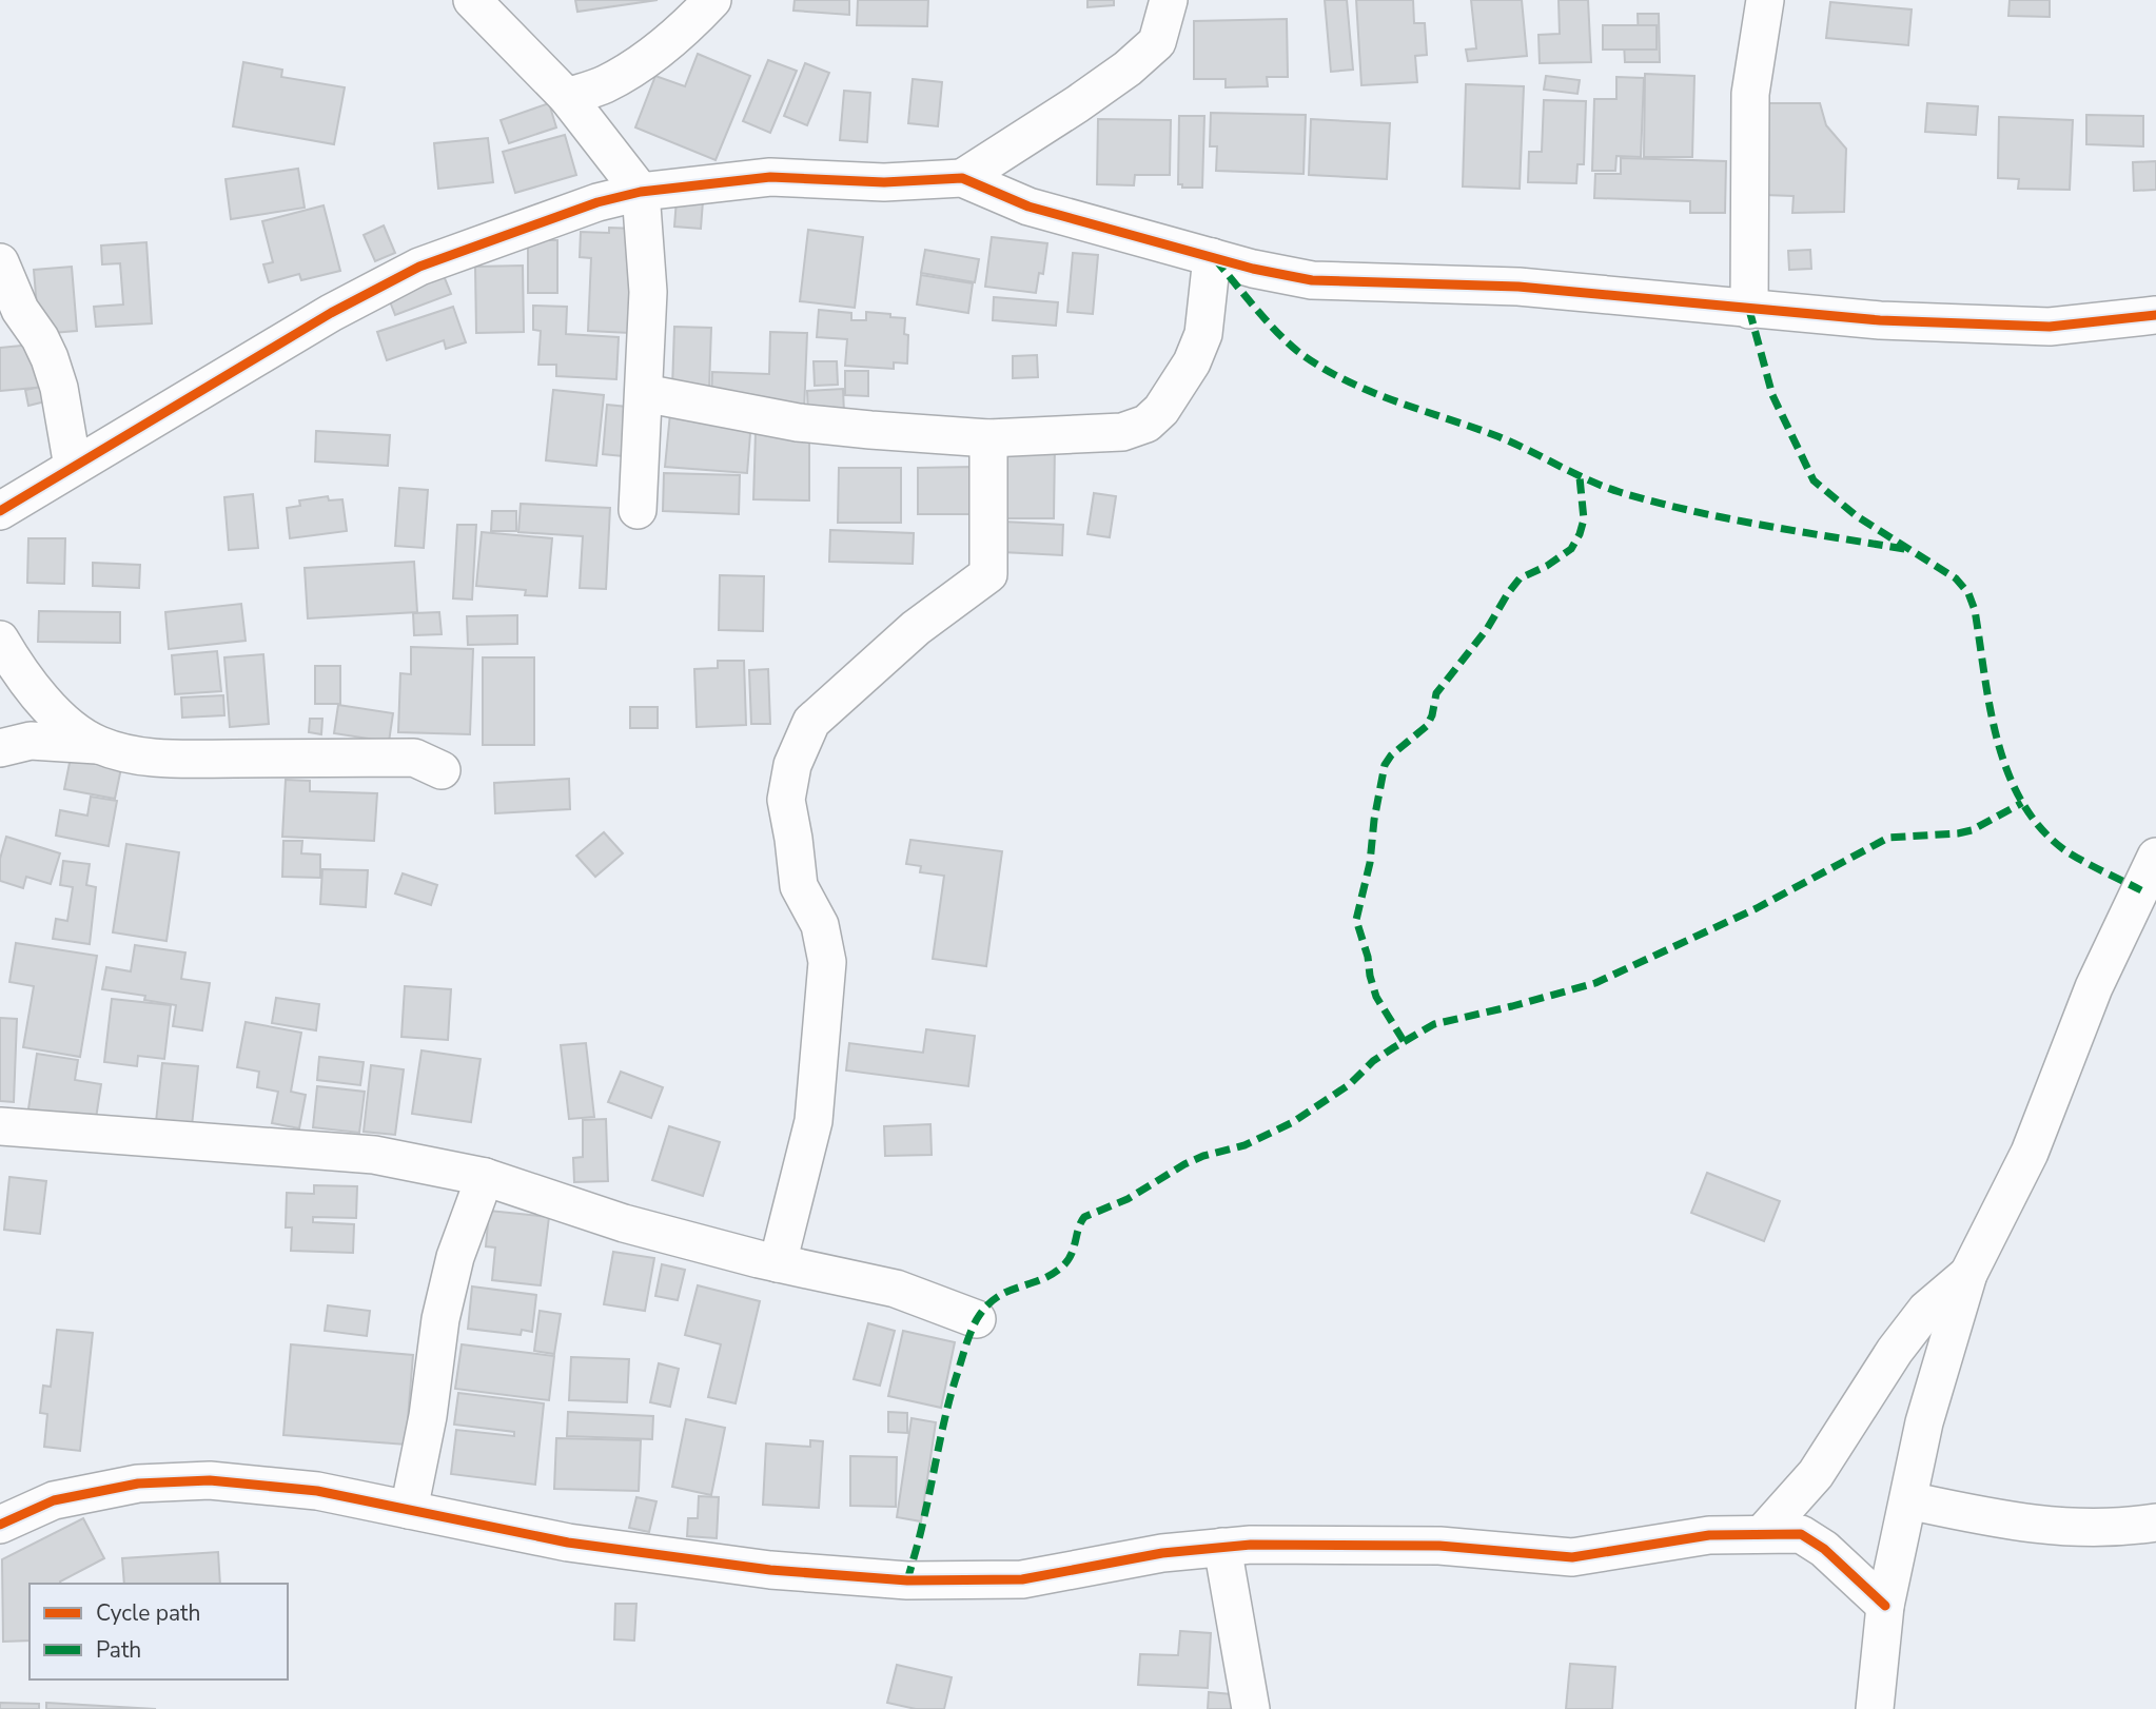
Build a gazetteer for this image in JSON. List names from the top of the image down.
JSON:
{
  "legend": ["Cycle path", "Path"]
}
